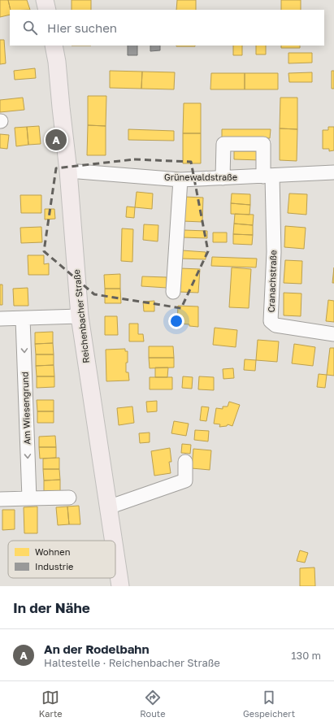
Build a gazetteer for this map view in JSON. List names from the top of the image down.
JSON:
{
  "streets": {
    "main road": ["Reichenbacher Straße"],
    "street": ["Grünewaldstraße", "Cranachstraße", "Am Wiesengrund"]
  },
  "crossings": [
    ["Grünewaldstraße", "Cranachstraße"],
    ["Grünewaldstraße", "Reichenbacher Straße"]
  ],
  "one_way": ["Am Wiesengrund"],
  "legend": ["Wohnen", "Industrie"],
  "page": {
    "search": "Hier suchen",
    "pins": "A",
    "heading": "In der Nähe",
    "list": [
      {
        "mark": "A",
        "name": "An der Rodelbahn",
        "note": "Haltestelle · Reichenbacher Straße",
        "value": "130 m"
      }
    ],
    "nav": ["Karte", "Route", "Gespeichert"]
  }
}
